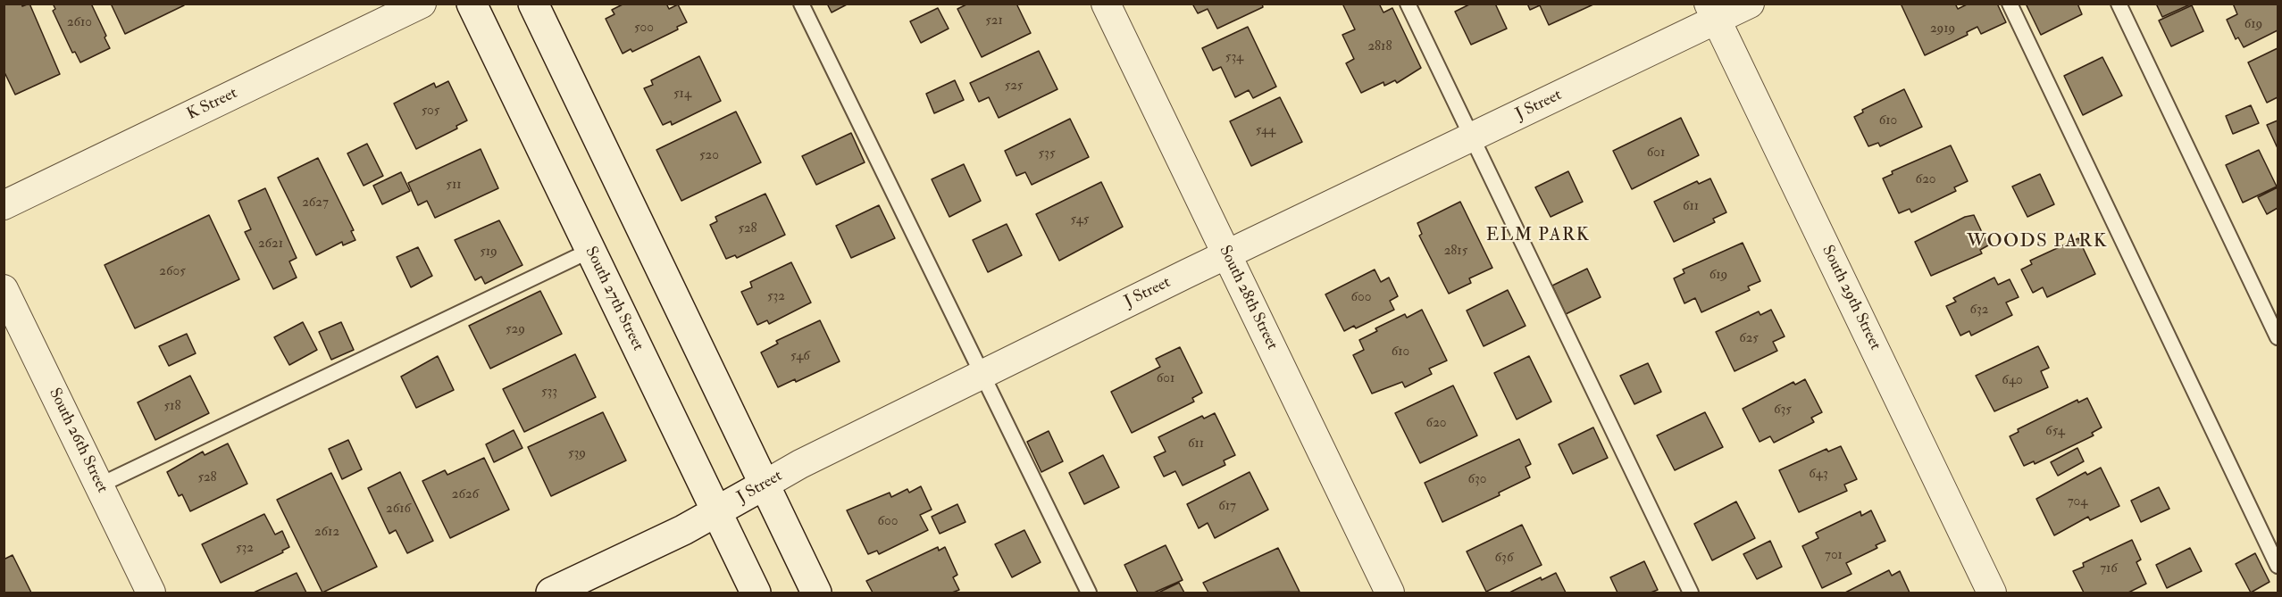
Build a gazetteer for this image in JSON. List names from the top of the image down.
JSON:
{
  "streets": {
    "main road": ["J Street", "South 27th Street"],
    "street": [
      "K Street",
      "South 28th Street",
      "South 29th Street",
      "South 26th Street"
    ]
  },
  "crossings": [
    ["J Street", "South 28th Street"],
    ["J Street", "South 29th Street"],
    ["J Street", "South 27th Street"]
  ],
  "districts": ["ELM PARK", "WOODS PARK"],
  "house_numbers": [
    "521",
    "2610",
    "619",
    "500",
    "2919",
    "2818",
    "534",
    "525",
    "514",
    "505",
    "610",
    "544",
    "601",
    "535",
    "520",
    "620",
    "511",
    "2627",
    "611",
    "545",
    "528",
    "2621",
    "2815",
    "519",
    "2605",
    "619",
    "532",
    "600",
    "632",
    "529",
    "625",
    "610",
    "546",
    "601",
    "640",
    "533",
    "518",
    "635",
    "620",
    "654",
    "611",
    "539",
    "643",
    "528",
    "630",
    "2626",
    "704",
    "617",
    "2616",
    "600",
    "2612",
    "532",
    "701",
    "636",
    "716"
  ]
}
